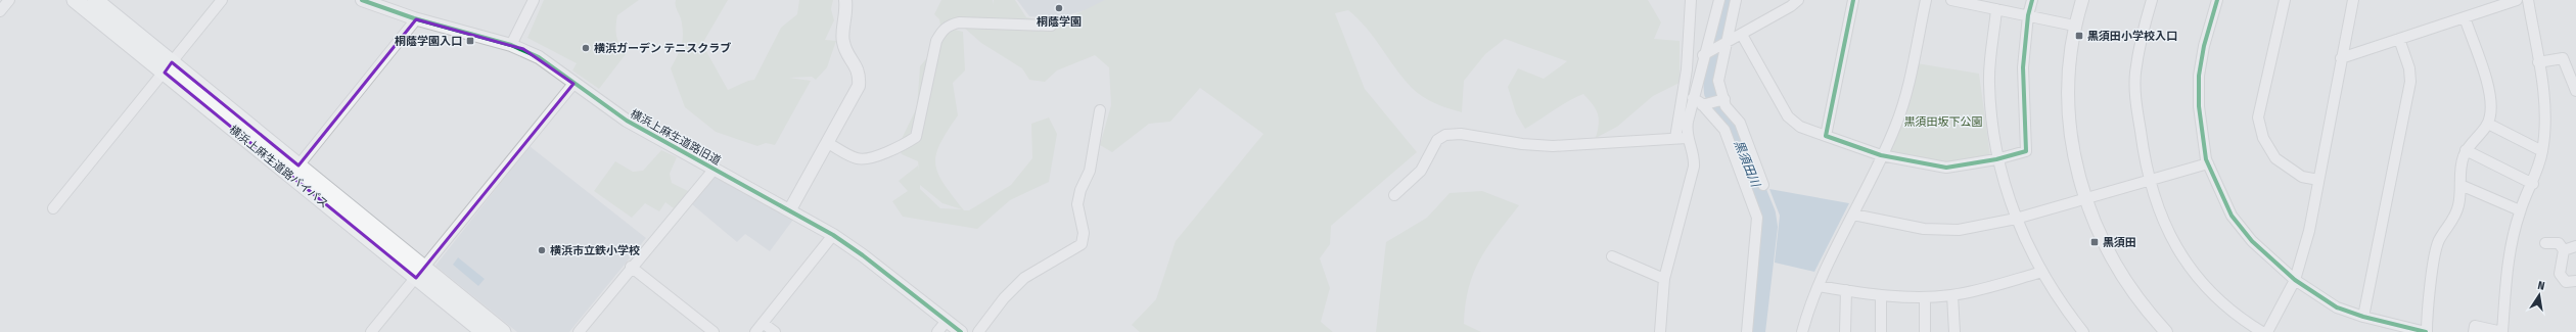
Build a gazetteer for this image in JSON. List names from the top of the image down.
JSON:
{
  "streets": {
    "main road": ["横浜上麻生道路バイパス"],
    "street": ["横浜上麻生道路旧道"]
  },
  "water": ["黒須田川"],
  "parks": ["黒須田坂下公園"],
  "places": {
    "other": ["桐蔭学園", "横浜ガーデン テニスクラブ", "横浜市立鉄小学校"],
    "transit": ["黒須田小学校入口", "桐蔭学園入口", "黒須田"]
  },
  "north": "top"
}
